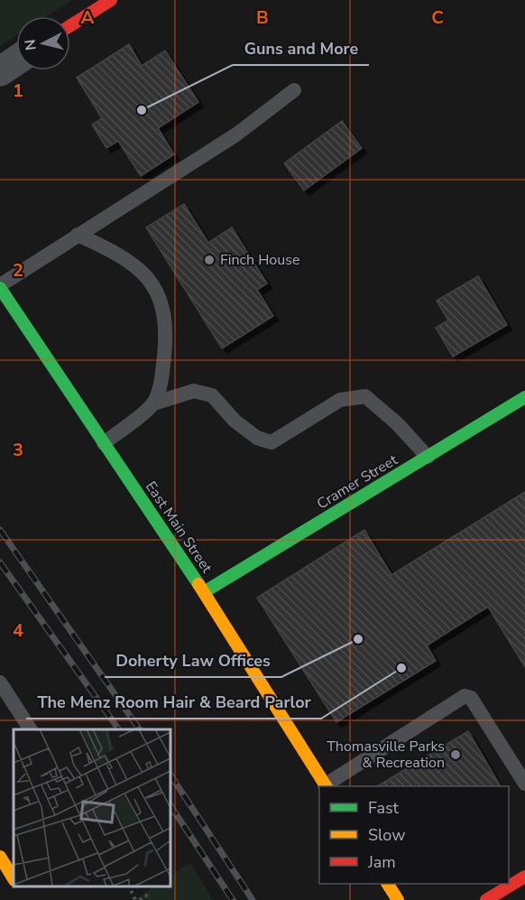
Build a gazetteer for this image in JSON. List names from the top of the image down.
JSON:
{
  "streets": {
    "street": ["Cramer Street", "East Main Street"]
  },
  "crossings": [
    ["Cramer Street", "East Main Street"]
  ],
  "places": [
    "Guns and More",
    "Finch House",
    "Doherty Law Offices",
    "The Menz Room Hair & Beard Parlor",
    "Thomasville Parks & Recreation"
  ],
  "legend": ["Fast", "Slow", "Jam"],
  "north": "left",
  "grid": {
    "columns": ["A", "B", "C"],
    "rows": [
      "1",
      "2",
      "3",
      "4"
    ]
  }
}
